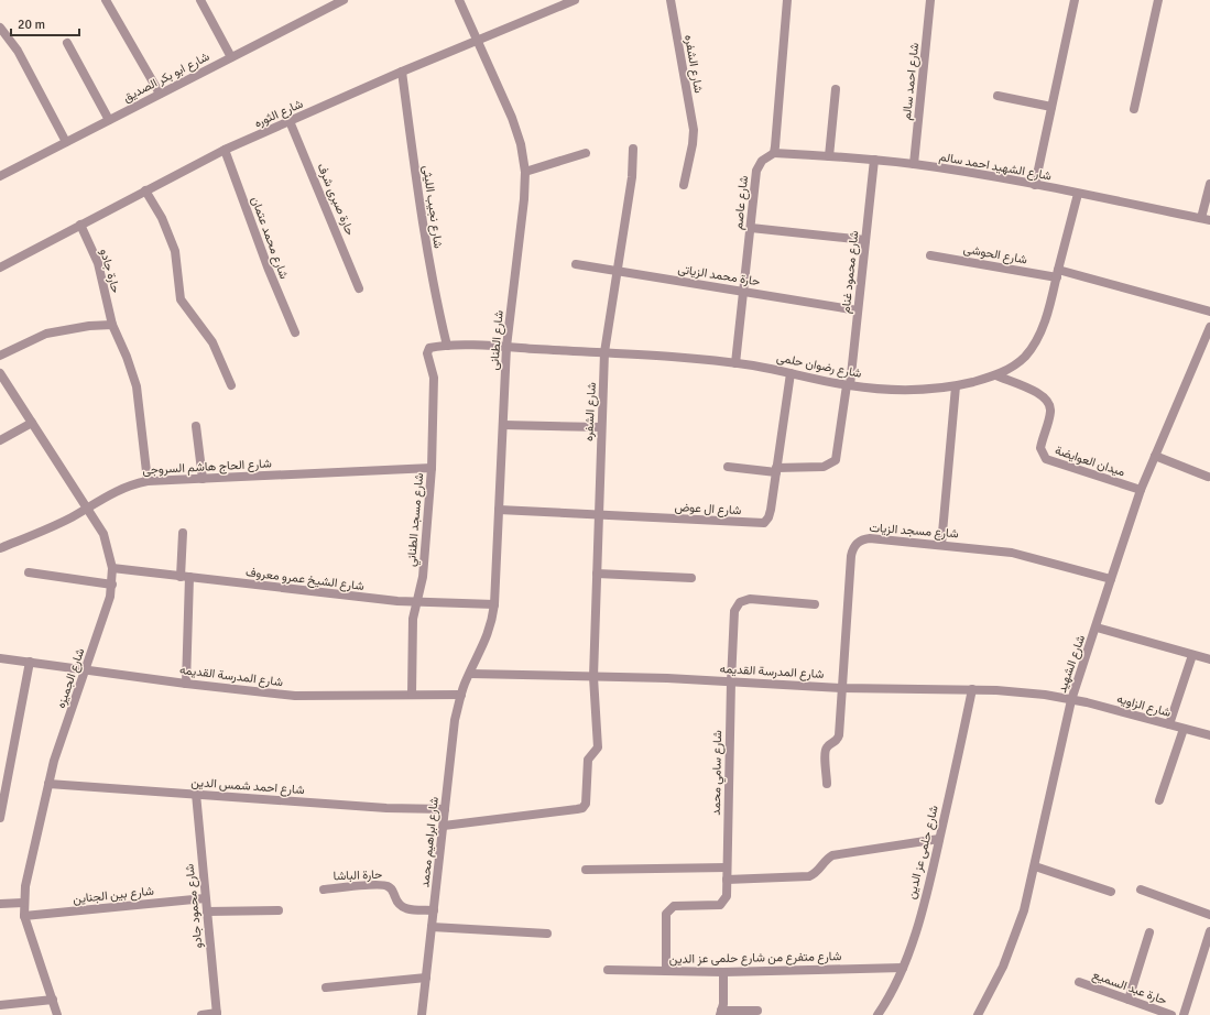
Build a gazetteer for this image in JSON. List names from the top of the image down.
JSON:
{
  "streets": {
    "street": [
      "شارع الشفره",
      "شارع ابو بكر الصديق",
      "شارع احمد سالم",
      "شارع الثوره",
      "شارع الشهيد احمد سالم",
      "حارة صبرى شرف",
      "شارع عاصم",
      "شارع نجيب الليثى",
      "شارع محمد عتمان",
      "شارع الحوشى",
      "حارة جادو",
      "شارع محمود غنام",
      "حارة محمد الزياتى",
      "شارع الطنانى",
      "شارع رضوان حلمى",
      "ميدان العوايضة",
      "شارع الحاج هاشم السروجى",
      "شارع ال عوض",
      "شارع مسجد الطناني",
      "شارع مسجد الزيات",
      "شارع الشيخ عمرو معروف",
      "شارع الشهيد",
      "شارع المدرسة القديمه",
      "شارع الجميزه",
      "شارع الزاويه",
      "شارع سامي محمد",
      "شارع احمد شمس الدين",
      "شارع ابراهيم محمد",
      "شارع حلمى عز الدين",
      "حارة الباشا",
      "شارع بين الجناين",
      "شارع محمود جادو",
      "شارع متفرع من شارع حلمى عز الدين",
      "حارة عبد السميع"
    ]
  },
  "crossings": [
    ["شارع الشفره", "حارة محمد الزياتى"],
    ["شارع الشفره", "شارع رضوان حلمى"],
    ["شارع الشفره", "شارع ال عوض"],
    ["شارع الشفره", "شارع المدرسة القديمه"],
    ["شارع الشفره", "شارع ابراهيم محمد"],
    ["شارع احمد سالم", "شارع الشهيد احمد سالم"],
    ["شارع الثوره", "حارة صبرى شرف"],
    ["شارع الثوره", "شارع نجيب الليثى"],
    ["شارع الثوره", "شارع محمد عتمان"],
    ["شارع الثوره", "حارة جادو"],
    ["شارع الثوره", "شارع الطنانى"],
    ["شارع الشهيد احمد سالم", "شارع عاصم"],
    ["شارع الشهيد احمد سالم", "شارع محمود غنام"],
    ["شارع الشهيد احمد سالم", "شارع رضوان حلمى"],
    ["شارع عاصم", "حارة محمد الزياتى"],
    ["شارع عاصم", "شارع رضوان حلمى"],
    ["شارع نجيب الليثى", "شارع رضوان حلمى"],
    ["شارع الحوشى", "شارع رضوان حلمى"],
    ["حارة جادو", "شارع الحاج هاشم السروجى"],
    ["شارع محمود غنام", "حارة محمد الزياتى"],
    ["شارع محمود غنام", "شارع رضوان حلمى"],
    ["شارع محمود غنام", "شارع ال عوض"],
    ["شارع الطنانى", "شارع رضوان حلمى"],
    ["شارع الطنانى", "شارع ال عوض"],
    ["شارع الطنانى", "شارع الشيخ عمرو معروف"],
    ["شارع الطنانى", "شارع المدرسة القديمه"],
    ["شارع الطنانى", "شارع ابراهيم محمد"],
    ["شارع رضوان حلمى", "ميدان العوايضة"],
    ["شارع رضوان حلمى", "شارع ال عوض"],
    ["شارع رضوان حلمى", "شارع مسجد الطناني"],
    ["ميدان العوايضة", "شارع الشهيد"],
    ["شارع الحاج هاشم السروجى", "شارع مسجد الطناني"],
    ["شارع الحاج هاشم السروجى", "شارع الجميزه"],
    ["شارع مسجد الطناني", "شارع الشيخ عمرو معروف"],
    ["شارع مسجد الطناني", "شارع المدرسة القديمه"],
    ["شارع مسجد الزيات", "شارع الشهيد"],
    ["شارع مسجد الزيات", "شارع المدرسة القديمه"],
    ["شارع الشيخ عمرو معروف", "شارع الجميزه"],
    ["شارع الشهيد", "شارع المدرسة القديمه"],
    ["شارع الشهيد", "شارع الزاويه"],
    ["شارع المدرسة القديمه", "شارع الجميزه"],
    ["شارع المدرسة القديمه", "شارع الزاويه"],
    ["شارع المدرسة القديمه", "شارع سامي محمد"],
    ["شارع المدرسة القديمه", "شارع ابراهيم محمد"],
    ["شارع المدرسة القديمه", "شارع حلمى عز الدين"],
    ["شارع الجميزه", "شارع احمد شمس الدين"],
    ["شارع الجميزه", "شارع بين الجناين"],
    ["شارع سامي محمد", "شارع متفرع من شارع حلمى عز الدين"],
    ["شارع احمد شمس الدين", "شارع ابراهيم محمد"],
    ["شارع احمد شمس الدين", "شارع محمود جادو"],
    ["شارع ابراهيم محمد", "حارة الباشا"],
    ["شارع حلمى عز الدين", "شارع متفرع من شارع حلمى عز الدين"],
    ["شارع بين الجناين", "شارع محمود جادو"]
  ],
  "scale_bar": "20 m"
}
